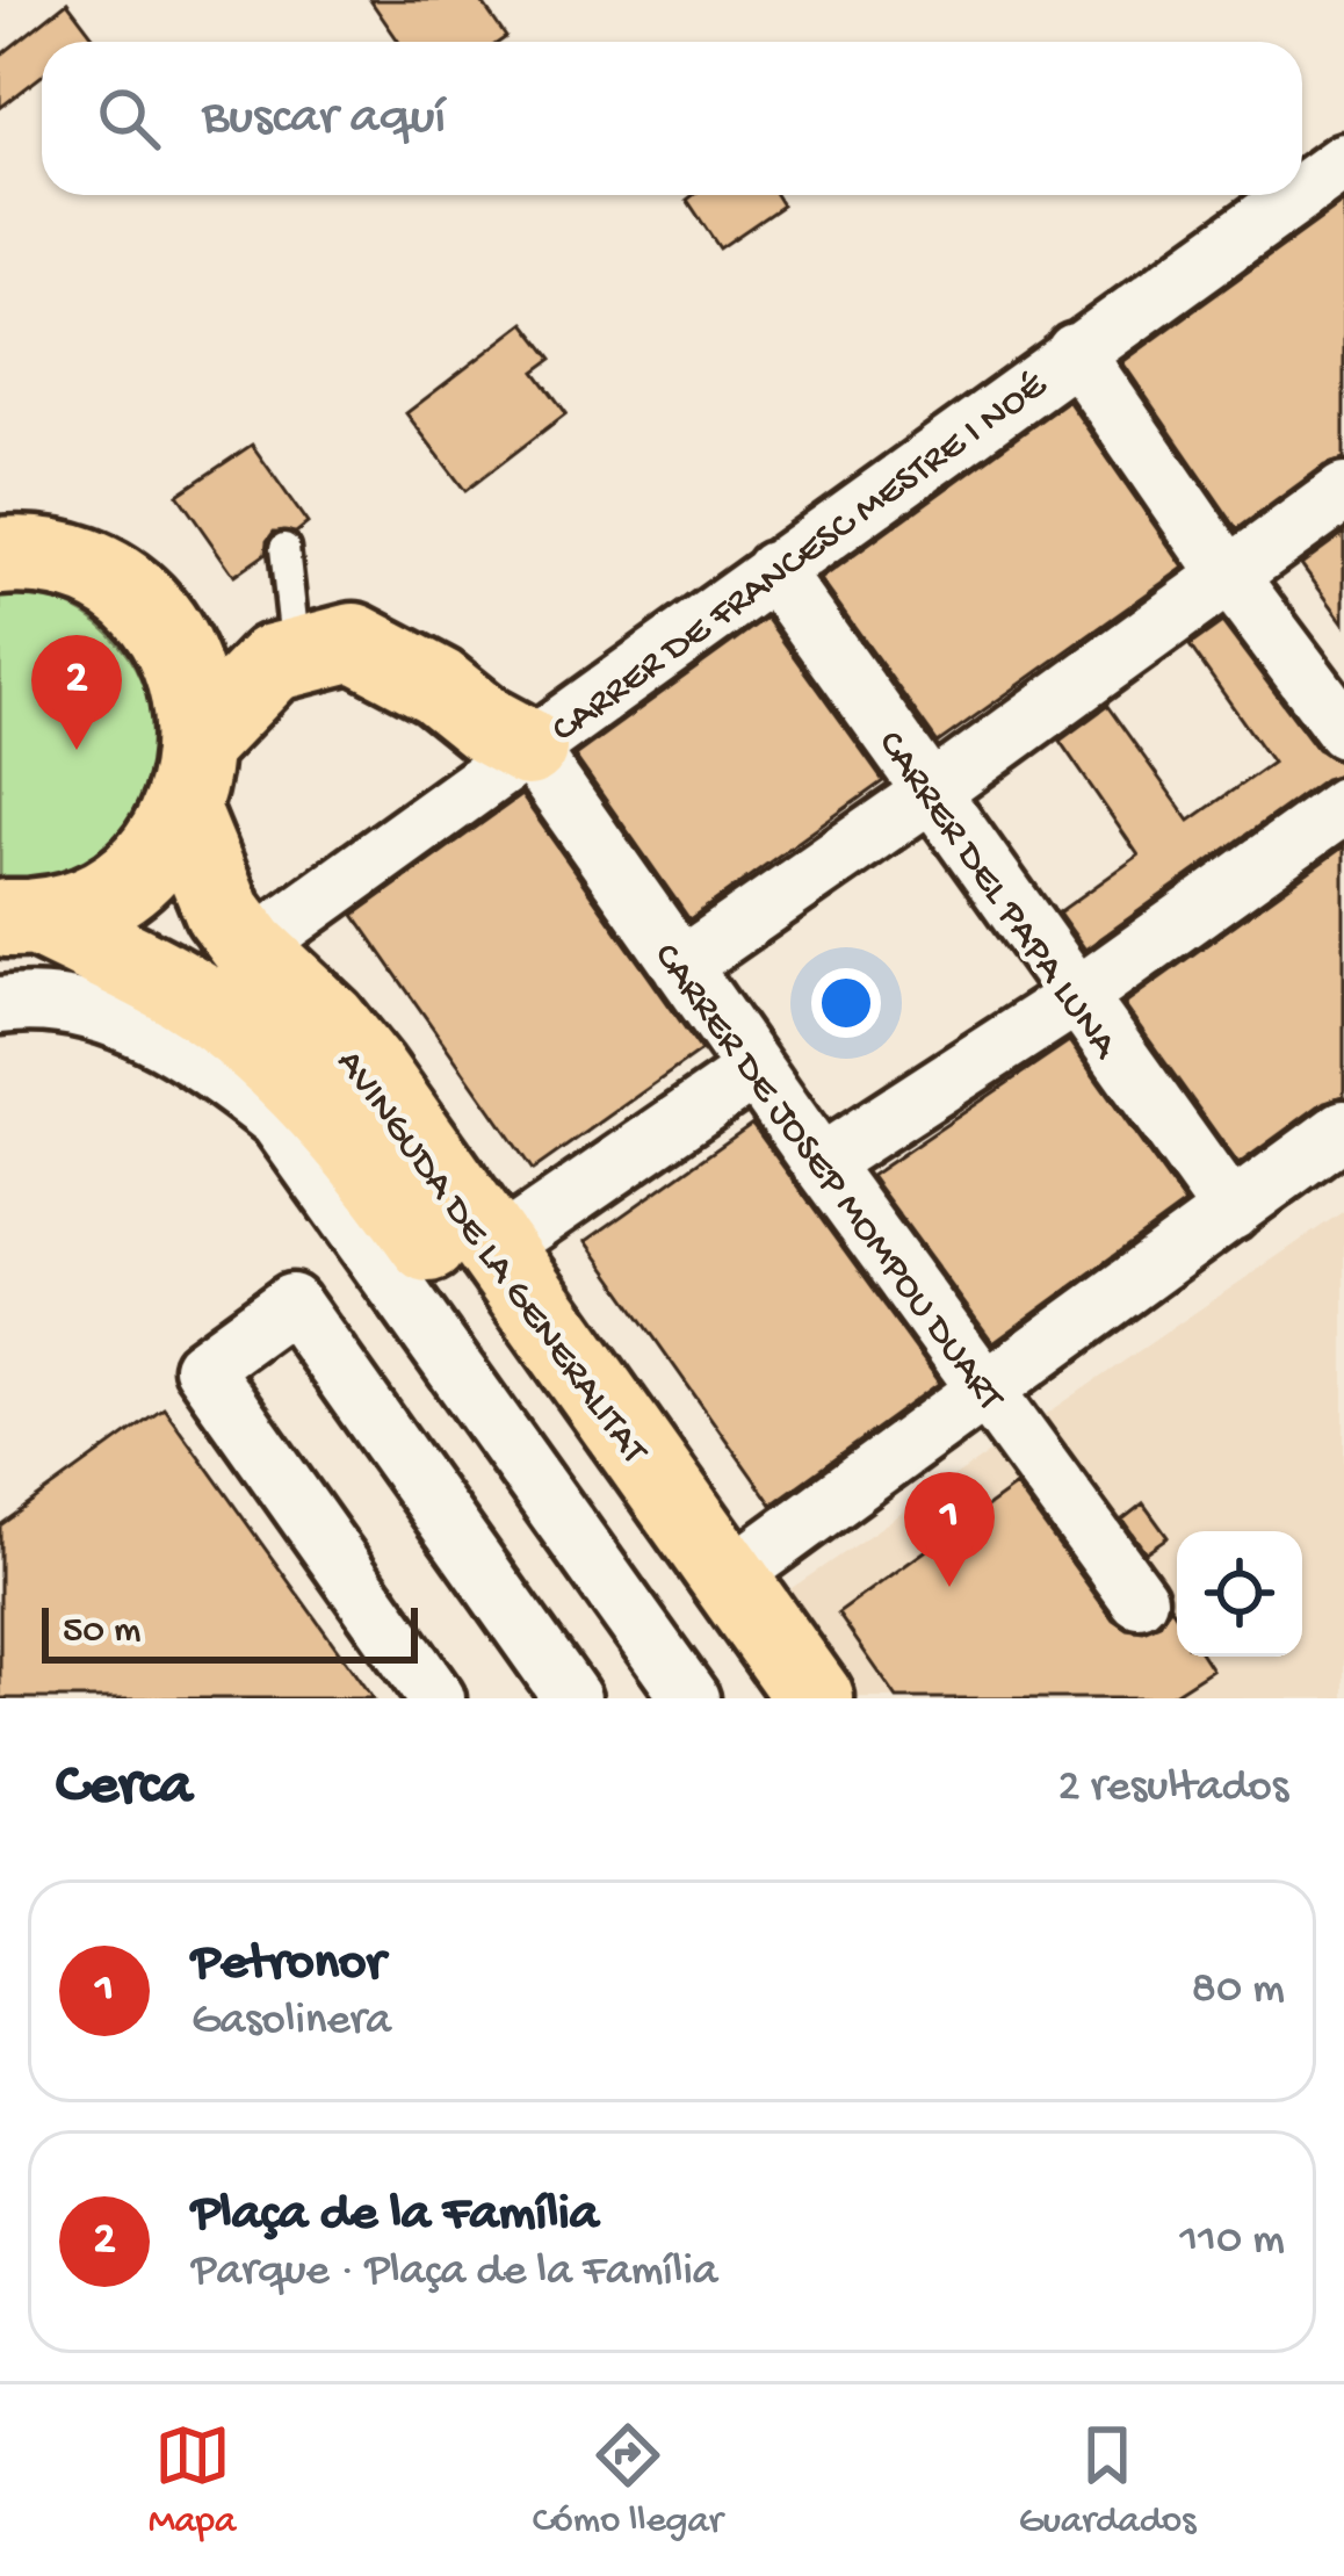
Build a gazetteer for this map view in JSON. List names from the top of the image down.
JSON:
{
  "streets": {
    "main road": ["AVINGUDA DE LA GENERALITAT"],
    "street": ["CARRER DE FRANCESC MESTRE I NOÉ", "CARRER DEL PAPA LUNA", "CARRER DE JOSEP MOMPOU DUART"]
  },
  "crossings": [
    ["CARRER DE FRANCESC MESTRE I NOÉ", "CARRER DEL PAPA LUNA"],
    ["CARRER DE FRANCESC MESTRE I NOÉ", "CARRER DE JOSEP MOMPOU DUART"],
    ["CARRER DE FRANCESC MESTRE I NOÉ", "AVINGUDA DE LA GENERALITAT"]
  ],
  "scale_bar": "50 m",
  "page": {
    "search": "Buscar aquí",
    "pins": ["2", "1"],
    "scale": "50 m",
    "heading": ["Cerca", "2 resultados"],
    "list": [
      {
        "mark": "1",
        "name": "Petronor",
        "note": "Gasolinera",
        "value": "80 m"
      },
      {
        "mark": "2",
        "name": "Plaça de la Família",
        "note": "Parque · Plaça de la Família",
        "value": "110 m"
      }
    ],
    "nav": ["Mapa", "Cómo llegar", "Guardados"]
  }
}
